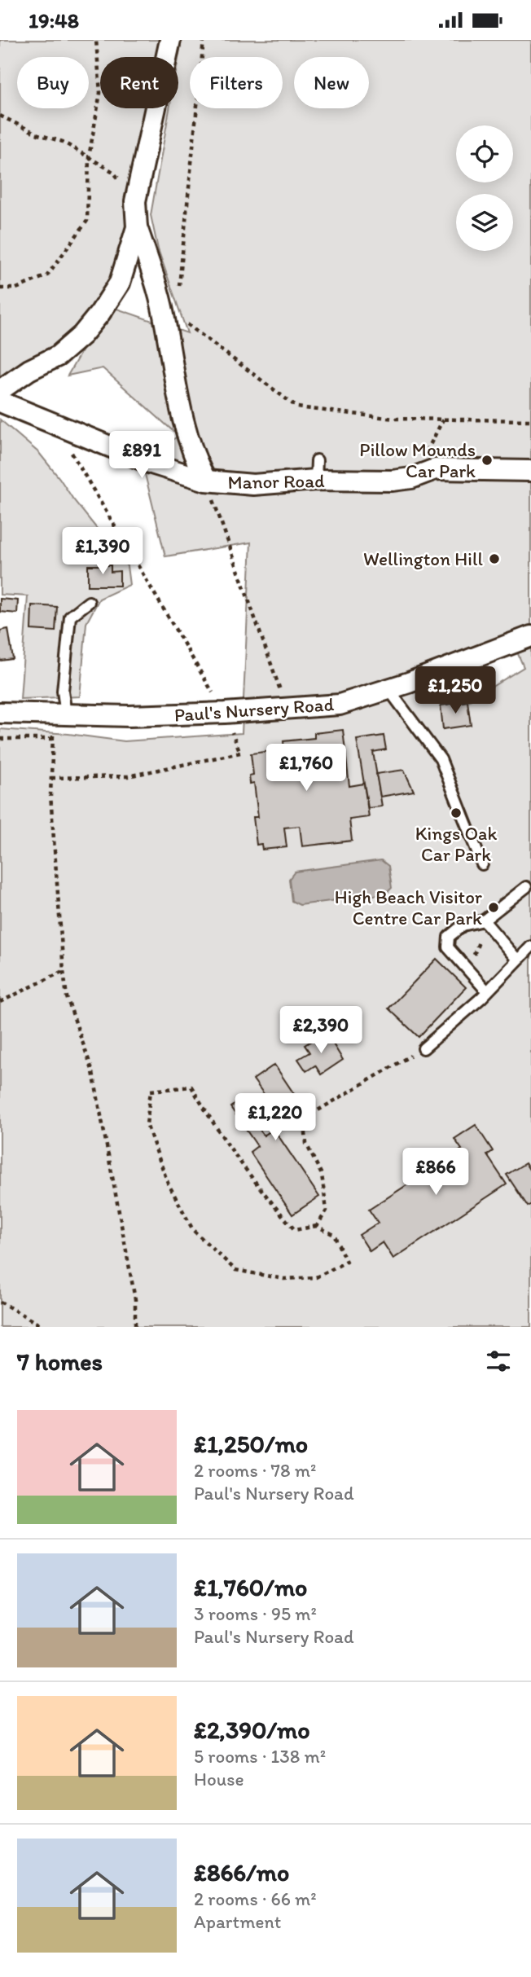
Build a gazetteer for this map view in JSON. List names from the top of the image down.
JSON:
{
  "streets": {
    "street": ["Manor Road", "Paul's Nursery Road"]
  },
  "places": [
    "Pillow Mounds Car Park",
    "Wellington Hill",
    "Kings Oak Car Park",
    "High Beach Visitor Centre Car Park"
  ],
  "page": {
    "status": "19:48",
    "chip": [
      "Buy",
      "Rent",
      "Filters",
      "New"
    ],
    "price": [
      "£891",
      "£1,390",
      "£1,250",
      "£1,760",
      "£2,390",
      "£1,220",
      "£866"
    ],
    "heading": "7 homes",
    "list": [
      {
        "name": "£1,250/mo",
        "note": "2 rooms · 78 m² · Paul's Nursery Road"
      },
      {
        "name": "£1,760/mo",
        "note": "3 rooms · 95 m² · Paul's Nursery Road"
      },
      {
        "name": "£2,390/mo",
        "note": "5 rooms · 138 m² · House"
      },
      {
        "name": "£866/mo",
        "note": "2 rooms · 66 m² · Apartment"
      }
    ]
  }
}
